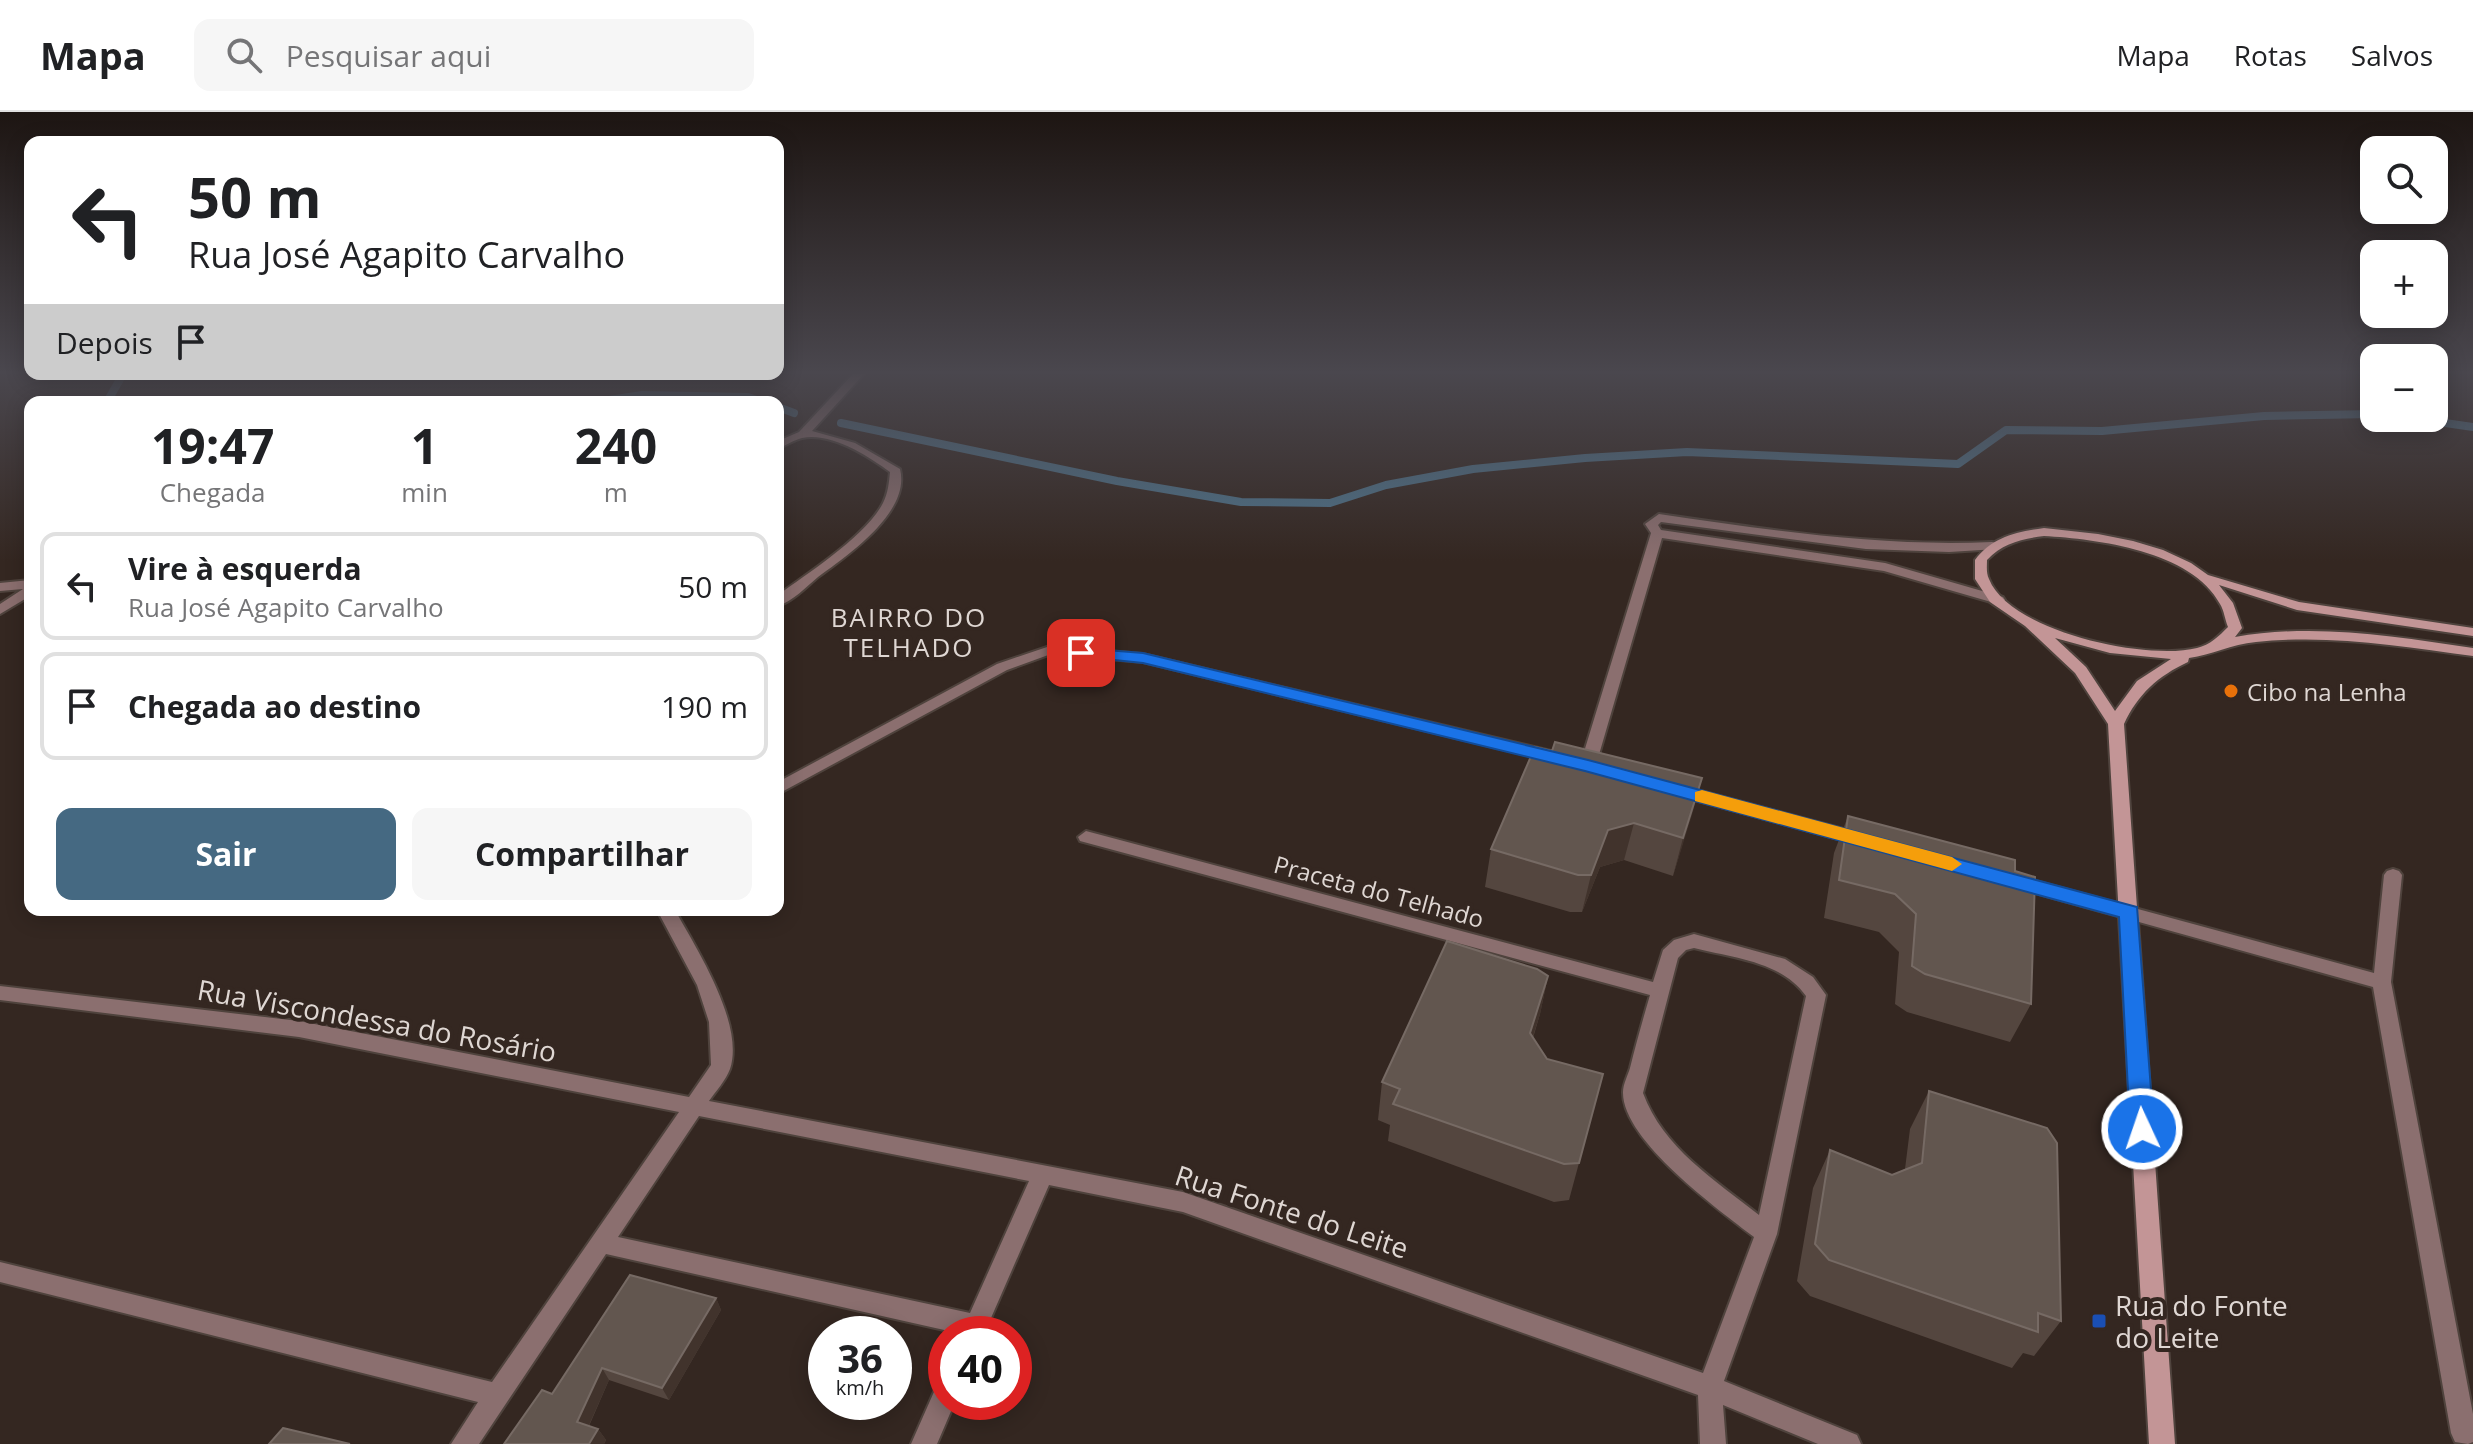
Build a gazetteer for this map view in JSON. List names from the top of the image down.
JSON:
{
  "streets": {
    "street": ["Praceta do Telhado", "Rua Viscondessa do Rosário", "Rua Fonte do Leite"]
  },
  "crossings": [
    ["Rua Viscondessa do Rosário", "Rua Fonte do Leite"]
  ],
  "districts": ["BAIRRO DO TELHADO"],
  "places": {
    "other": ["Cibo na Lenha"],
    "transit": ["Rua do Fonte do Leite"]
  },
  "page": {
    "header": "Mapa",
    "search": "Pesquisar aqui",
    "nav": ["Mapa", "Rotas", "Salvos"],
    "map_buttons": ["+", "−"],
    "turn": ["50 m", "Rua José Agapito Carvalho"],
    "then": "Depois",
    "eta": [
      "19:47",
      "Chegada",
      "1",
      "min",
      "240",
      "m"
    ],
    "list": [
      {
        "name": "Vire à esquerda",
        "note": "Rua José Agapito Carvalho",
        "value": "50 m"
      },
      {
        "name": "Chegada ao destino",
        "value": "190 m"
      }
    ],
    "buttons": ["Sair", "Compartilhar"],
    "speed": "36 km/h",
    "limit": "40"
  }
}
